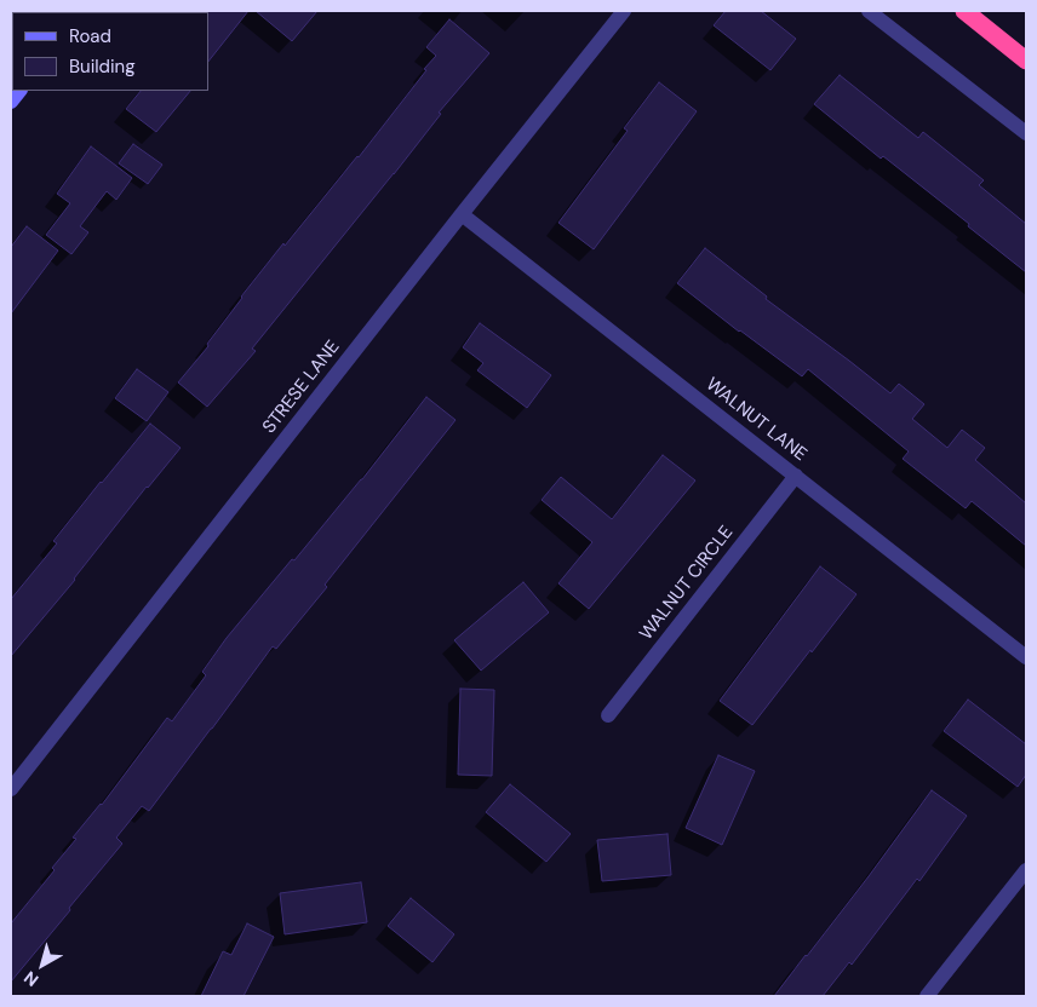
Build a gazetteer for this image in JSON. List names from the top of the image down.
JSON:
{
  "streets": {
    "street": ["STRESE LANE", "WALNUT LANE", "WALNUT CIRCLE"]
  },
  "crossings": [
    ["STRESE LANE", "WALNUT LANE"],
    ["WALNUT LANE", "WALNUT CIRCLE"]
  ],
  "legend": ["Road", "Building"],
  "north": "bottom left"
}
